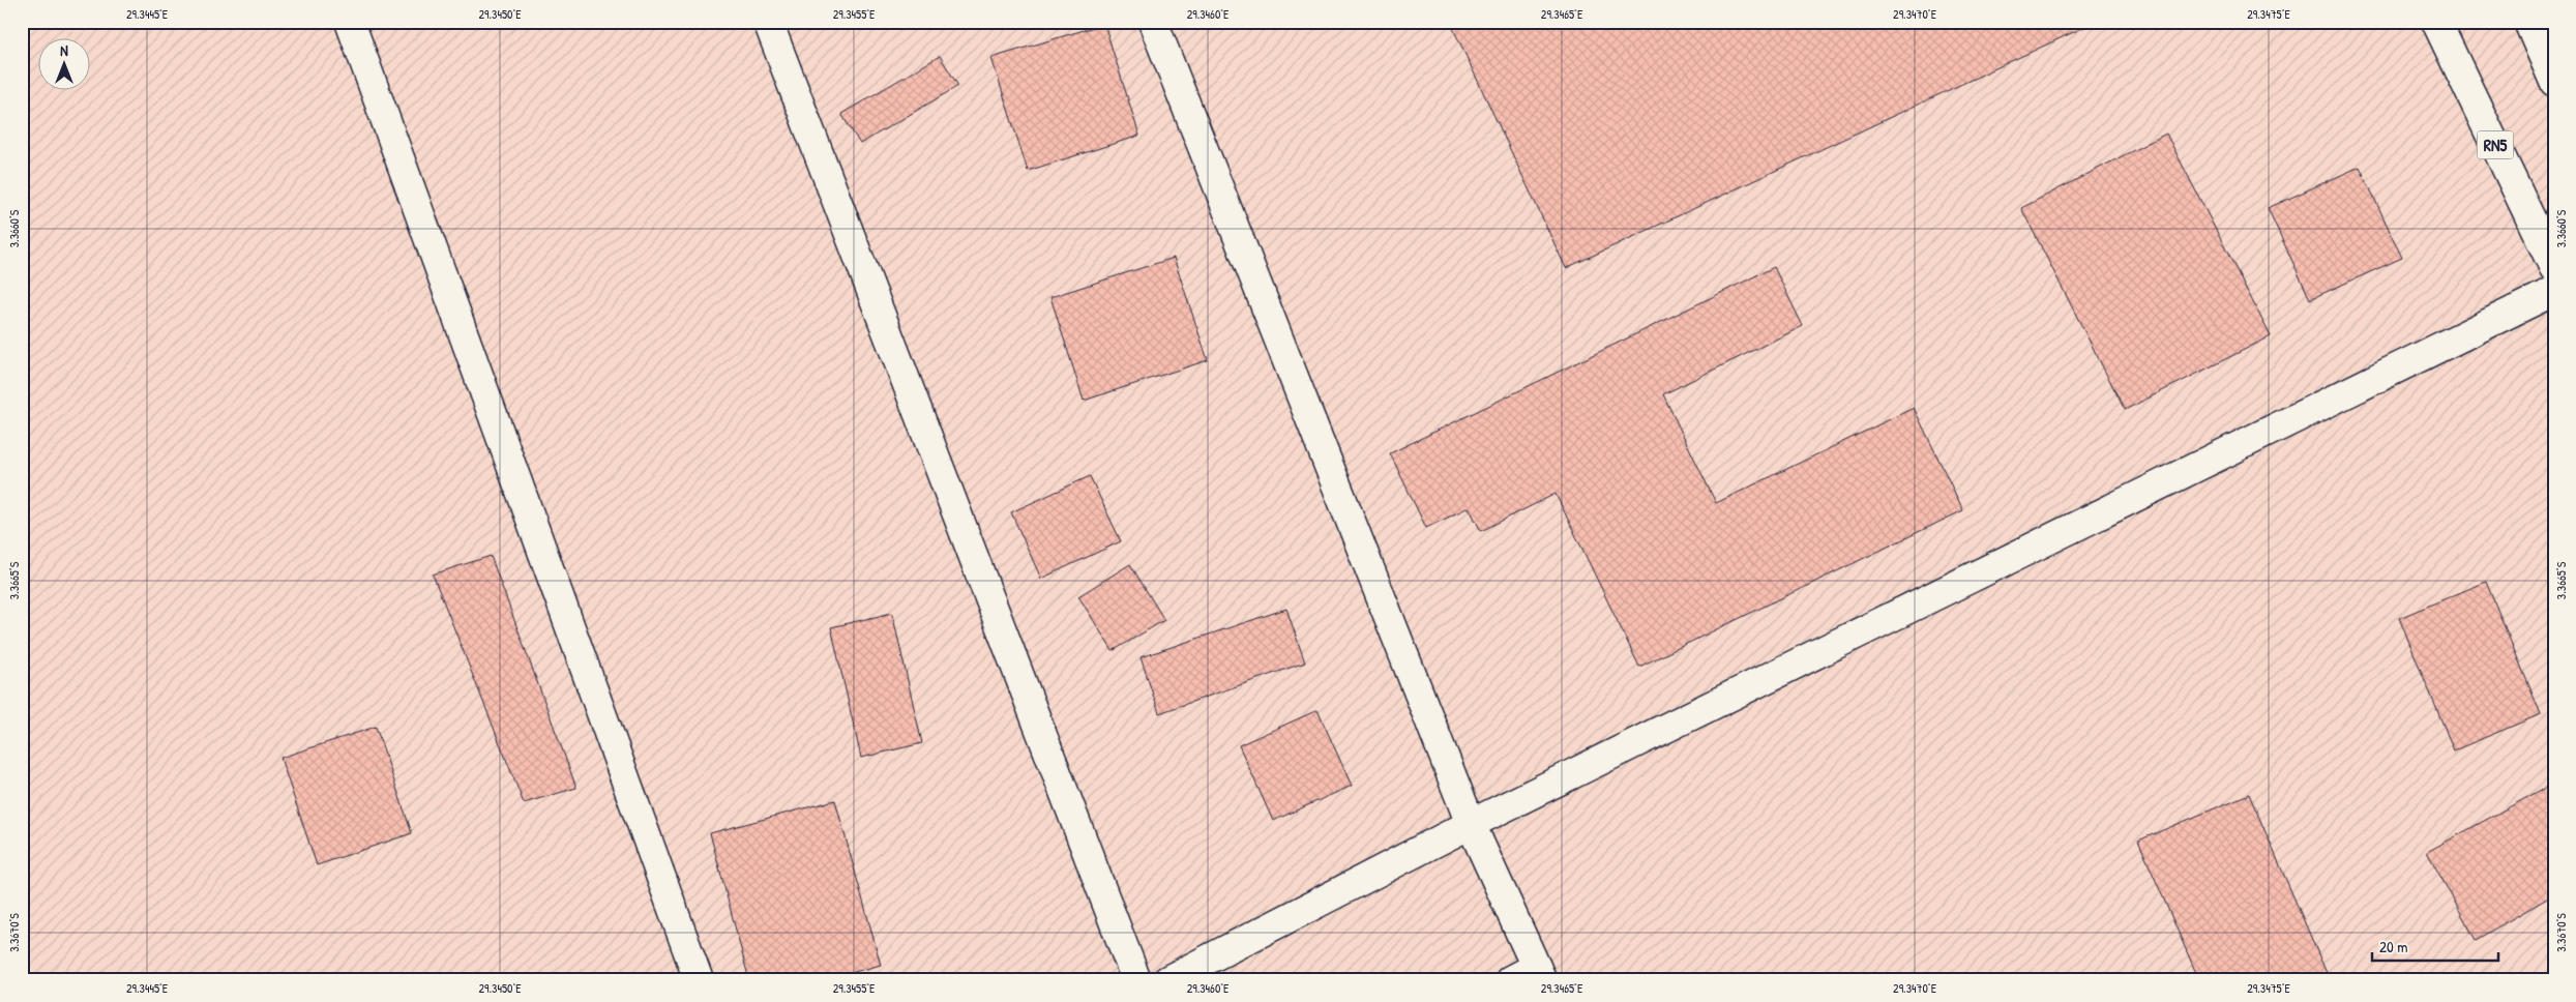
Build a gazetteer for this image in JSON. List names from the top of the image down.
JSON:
{
  "streets": {
    "main road": ["RN5"]
  },
  "scale_bar": "20 m",
  "north": "top",
  "coordinates": [
    "29.3445°E",
    "29.3450°E",
    "29.3455°E",
    "29.3460°E",
    "29.3465°E",
    "29.3470°E",
    "29.3475°E",
    "3.3660°S",
    "3.3665°S",
    "3.3670°S"
  ]
}
